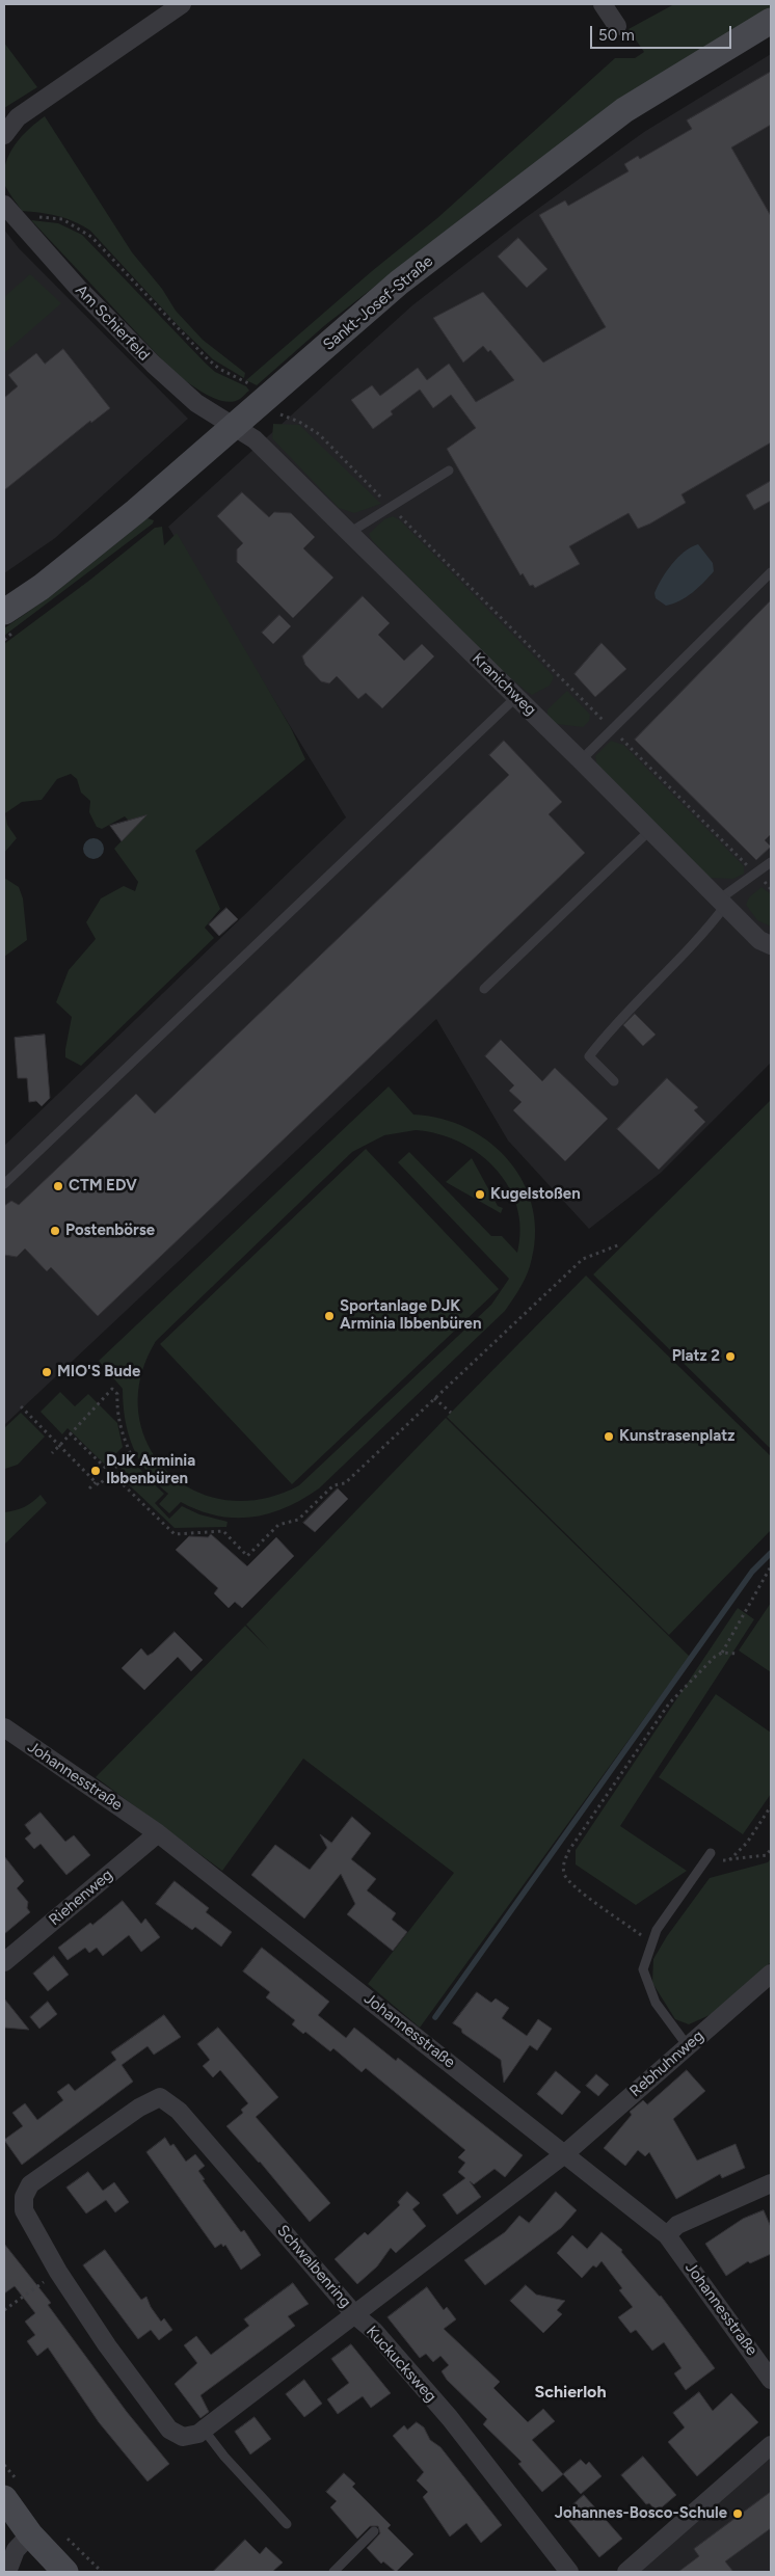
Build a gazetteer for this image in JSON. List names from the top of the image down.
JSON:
{
  "streets": {
    "street": [
      "Sankt-Josef-Straße",
      "Am Schierfeld",
      "Kranichweg",
      "Johannesstraße",
      "Riehenweg",
      "Rebhuhnweg",
      "Schwalbenring",
      "Kuckucksweg"
    ]
  },
  "crossings": [
    ["Sankt-Josef-Straße", "Am Schierfeld"],
    ["Sankt-Josef-Straße", "Kranichweg"],
    ["Am Schierfeld", "Kranichweg"],
    ["Johannesstraße", "Riehenweg"],
    ["Johannesstraße", "Rebhuhnweg"],
    ["Johannesstraße", "Kuckucksweg"],
    ["Rebhuhnweg", "Kuckucksweg"],
    ["Schwalbenring", "Kuckucksweg"]
  ],
  "districts": ["Schierloh"],
  "places": [
    "CTM EDV",
    "Kugelstoßen",
    "Postenbörse",
    "Sportanlage DJK Arminia Ibbenbüren",
    "Platz 2",
    "MIO'S Bude",
    "Kunstrasenplatz",
    "DJK Arminia Ibbenbüren",
    "Johannes-Bosco-Schule"
  ],
  "scale_bar": "50 m"
}
